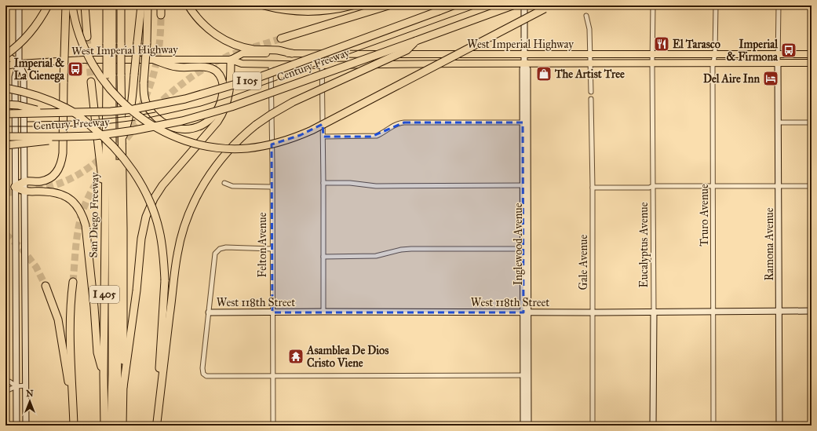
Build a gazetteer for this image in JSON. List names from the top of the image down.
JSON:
{
  "streets": {
    "highway": [
      "Century Freeway",
      "I 105",
      "San Diego Freeway",
      "I 405"
    ],
    "main road": [
      "West Imperial Highway",
      "Inglewood Avenue",
      "Ramona Avenue",
      "Eucalyptus Avenue",
      "West 118th Street"
    ],
    "street": ["Truro Avenue", "Felton Avenue", "Gale Avenue"]
  },
  "crossings": [
    ["West Imperial Highway", "Truro Avenue"],
    ["West Imperial Highway", "Inglewood Avenue"],
    ["West Imperial Highway", "Ramona Avenue"],
    ["West Imperial Highway", "Felton Avenue"],
    ["West Imperial Highway", "Eucalyptus Avenue"],
    ["Truro Avenue", "West 118th Street"],
    ["Inglewood Avenue", "West 118th Street"],
    ["Ramona Avenue", "West 118th Street"],
    ["Felton Avenue", "West 118th Street"],
    ["Eucalyptus Avenue", "West 118th Street"],
    ["Gale Avenue", "West 118th Street"]
  ],
  "places": {
    "restaurant": ["El Tarasco"],
    "bus stop": ["Imperial & Firmona", "Imperial & La Cienega"],
    "shop": ["The Artist Tree"],
    "hotel": ["Del Aire Inn"],
    "temple": ["Asamblea De Dios Cristo Viene"]
  },
  "north": "top"
}
